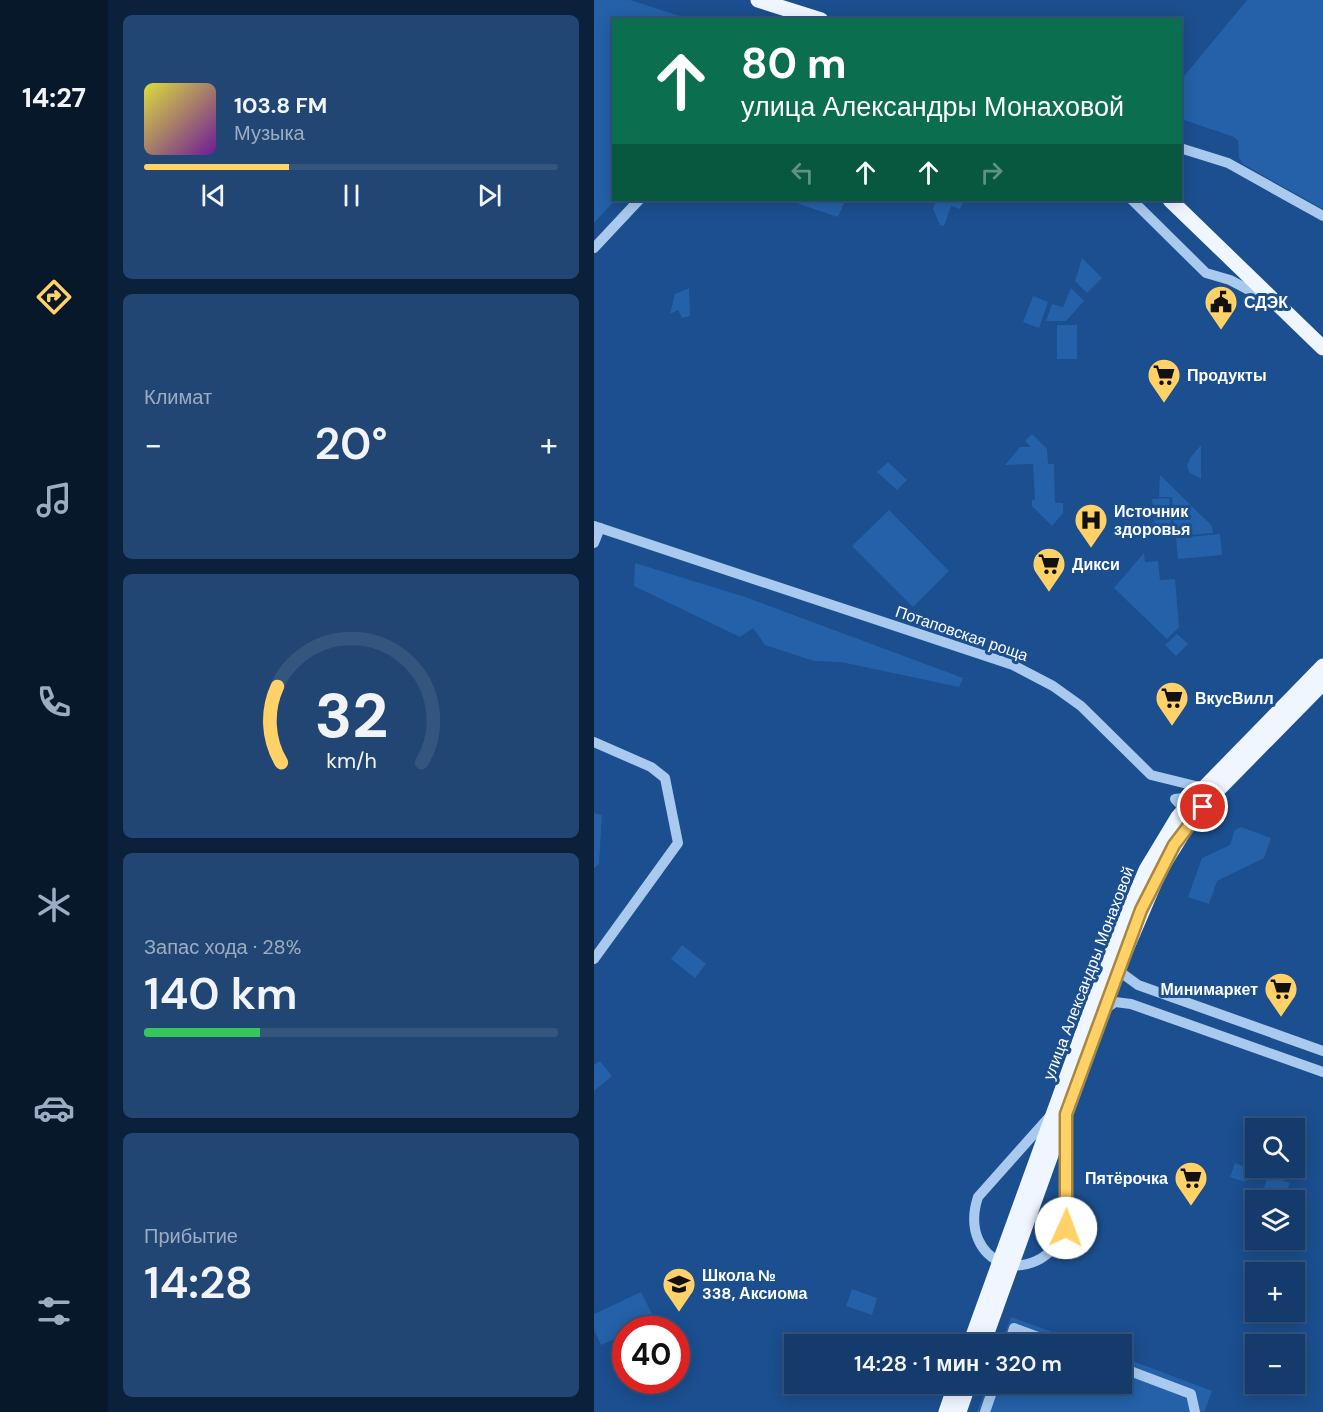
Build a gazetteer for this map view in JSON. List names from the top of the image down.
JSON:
{
  "streets": {
    "main road": ["улица Александры Монаховой"],
    "street": ["Потаповская роща"]
  },
  "crossings": [
    ["Потаповская роща", "улица Александры Монаховой"]
  ],
  "places": {
    "public building": ["СДЭК"],
    "supermarket": [
      "Продукты",
      "Дикси",
      "ВкусВилл",
      "Минимаркет",
      "Пятёрочка"
    ],
    "hospital": ["Источник здоровья"],
    "school or university": ["Школа № 338, Аксиома"]
  },
  "page": {
    "tabs": "14:27",
    "turn": ["80 m", "улица Александры Монаховой"],
    "song": ["103.8 FM", "Музыка"],
    "tile": [
      "Климат",
      ["Запас хода · 28%", "140 km"],
      ["Прибытие", "14:28"]
    ],
    "heat": ["−", "20°", "+"],
    "map_buttons": ["+", "−"],
    "limit": "40",
    "trip": "14:28 · 1 мин · 320 m",
    "gauge": ["32", "km/h"]
  }
}
